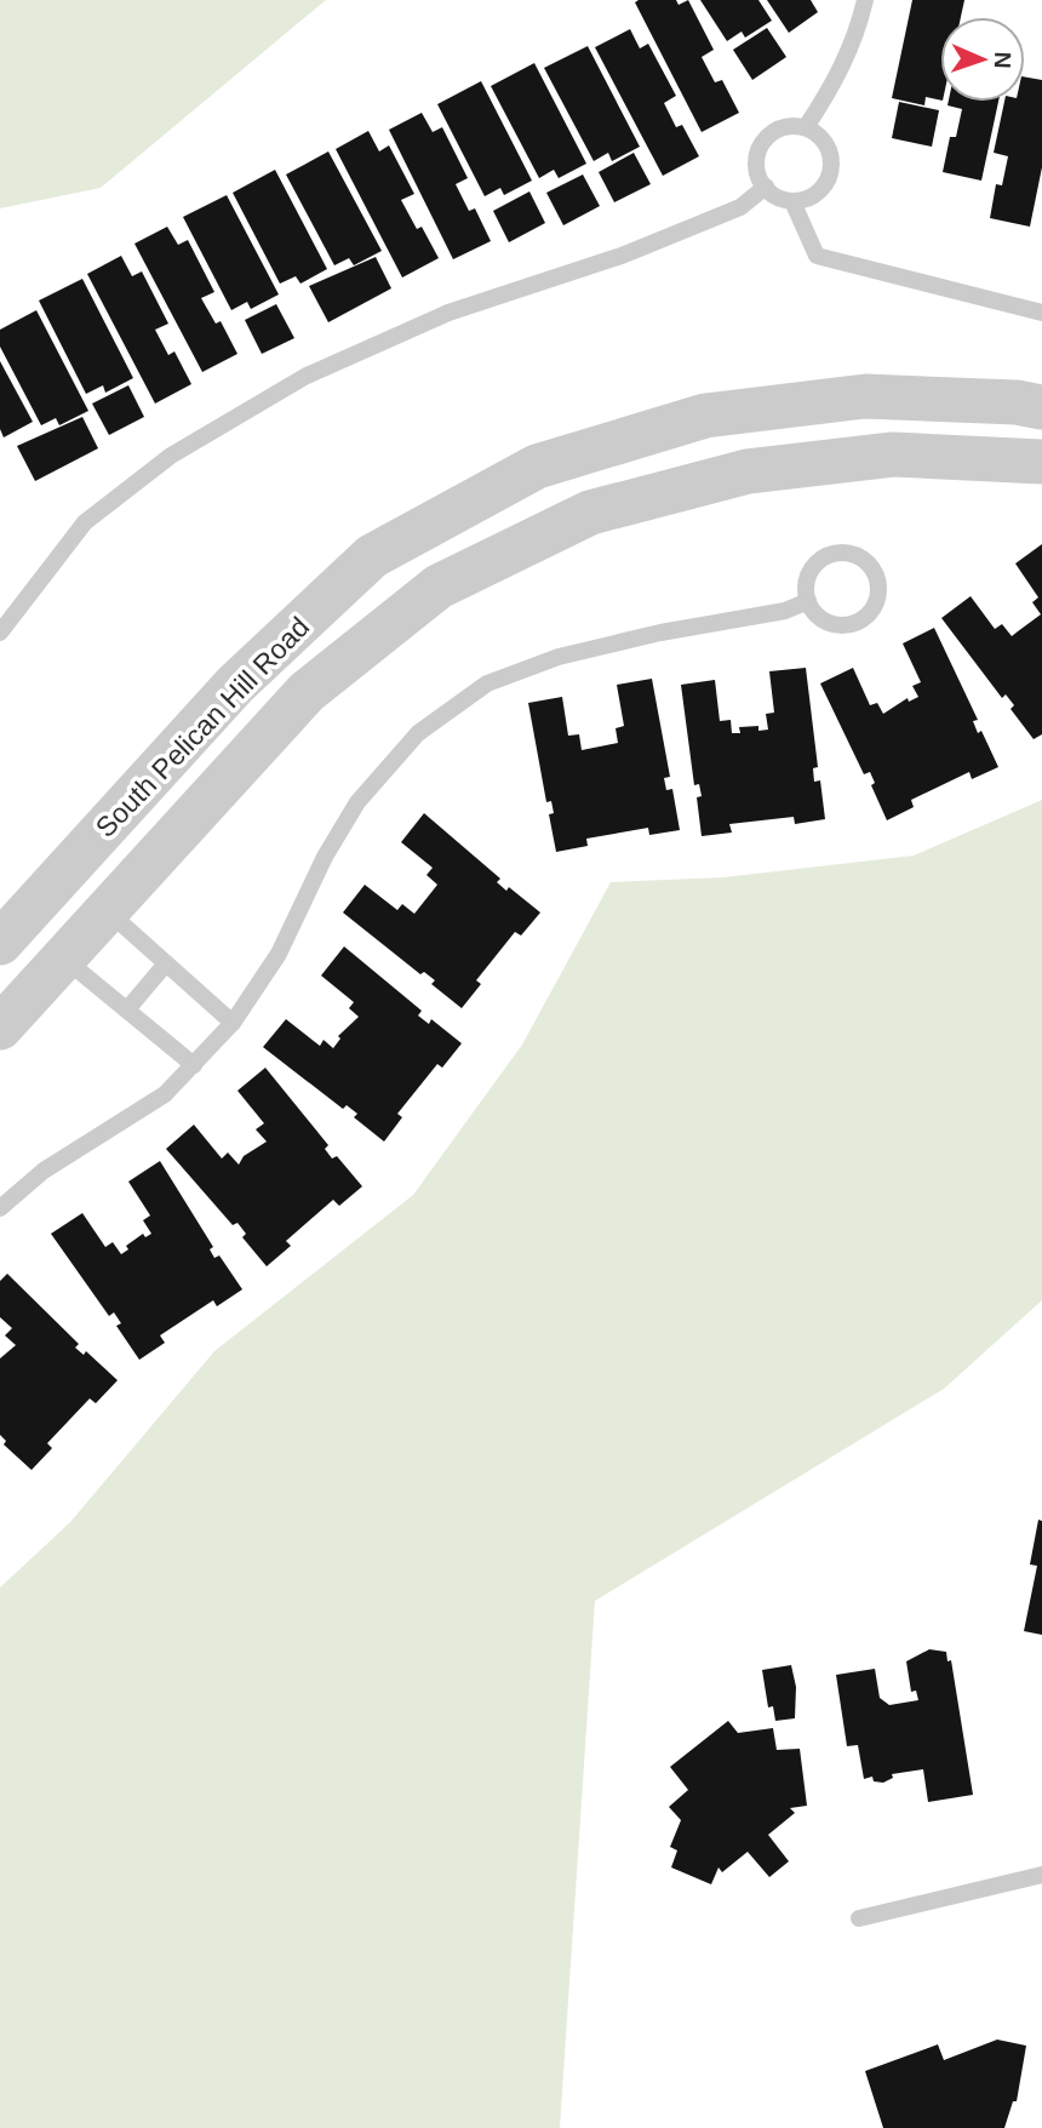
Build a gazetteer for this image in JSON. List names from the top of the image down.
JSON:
{
  "streets": {
    "street": ["South Pelican Hill Road"]
  },
  "north": "right"
}
